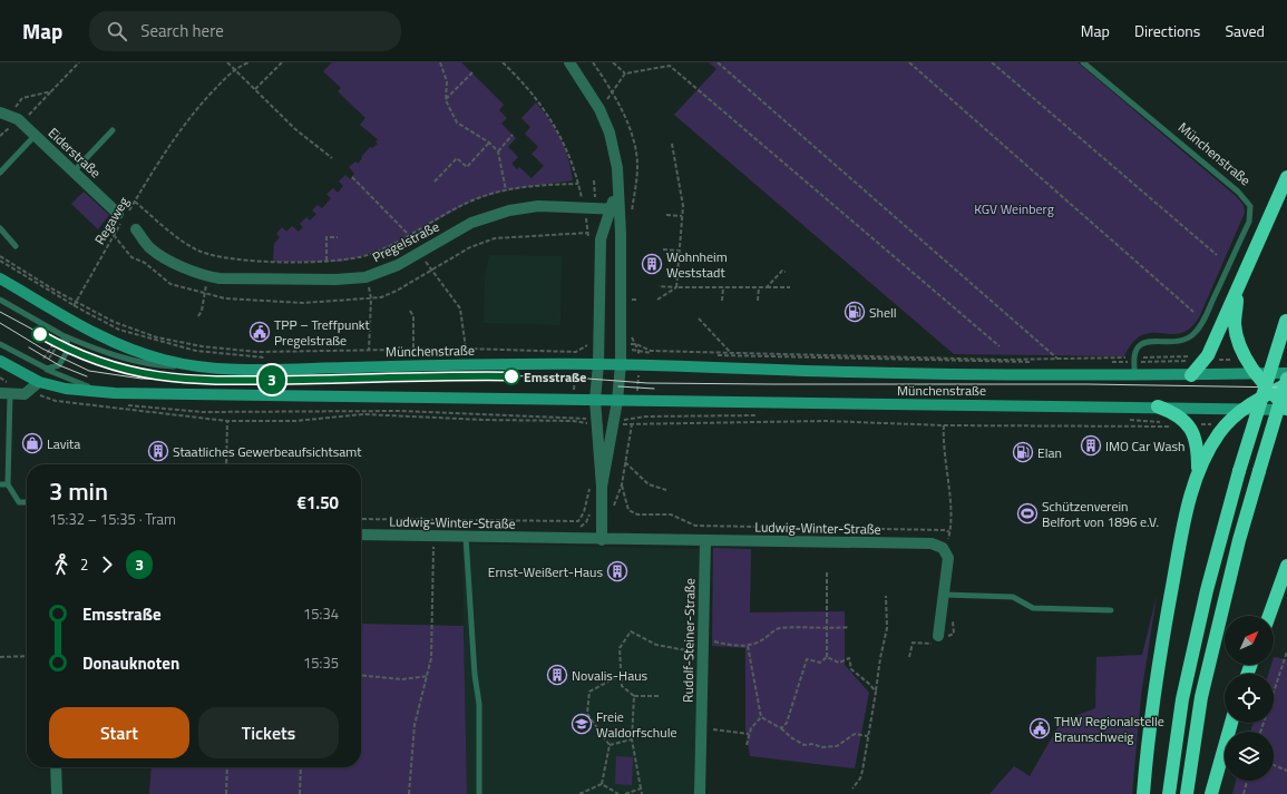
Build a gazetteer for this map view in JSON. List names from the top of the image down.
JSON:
{
  "streets": {
    "main road": ["Münchenstraße"],
    "street": [
      "Eiderstraße",
      "Pregelstraße",
      "Ludwig-Winter-Straße",
      "Rudolf-Steiner-Straße"
    ],
    "path": ["Regaweg"]
  },
  "crossings": [
    ["Eiderstraße", "Regaweg"],
    ["Münchenstraße", "Regaweg"],
    ["Ludwig-Winter-Straße", "Rudolf-Steiner-Straße"]
  ],
  "parks": ["KGV Weinberg"],
  "places": {
    "building": [
      "Wohnheim Weststadt",
      "IMO Car Wash",
      "Staatliches Gewerbeaufsichtsamt",
      "Ernst-Weißert-Haus",
      "Novalis-Haus"
    ],
    "fuel station": ["Shell", "Elan"],
    "public building": ["TPP – Treffpunkt Pregelstraße", "THW Regionalstelle Braunschweig"],
    "other": ["Emsstraße"],
    "shop": ["Lavita"],
    "sports": ["Schützenverein Belfort von 1896 e.V."],
    "school or university": ["Freie Waldorfschule"]
  },
  "lines": ["tram line 3"],
  "north": "top right",
  "page": {
    "header": "Map",
    "search": "Search here",
    "nav": ["Map", "Directions", "Saved"],
    "on_map": "3",
    "heading": ["3 min", "15:32 – 15:35 · Tram", "€1.50"],
    "legs": ["2", "3"],
    "list": [
      {
        "name": "Emsstraße",
        "value": "15:34"
      },
      {
        "name": "Donauknoten",
        "value": "15:35"
      }
    ],
    "buttons": ["Start", "Tickets"]
  }
}
